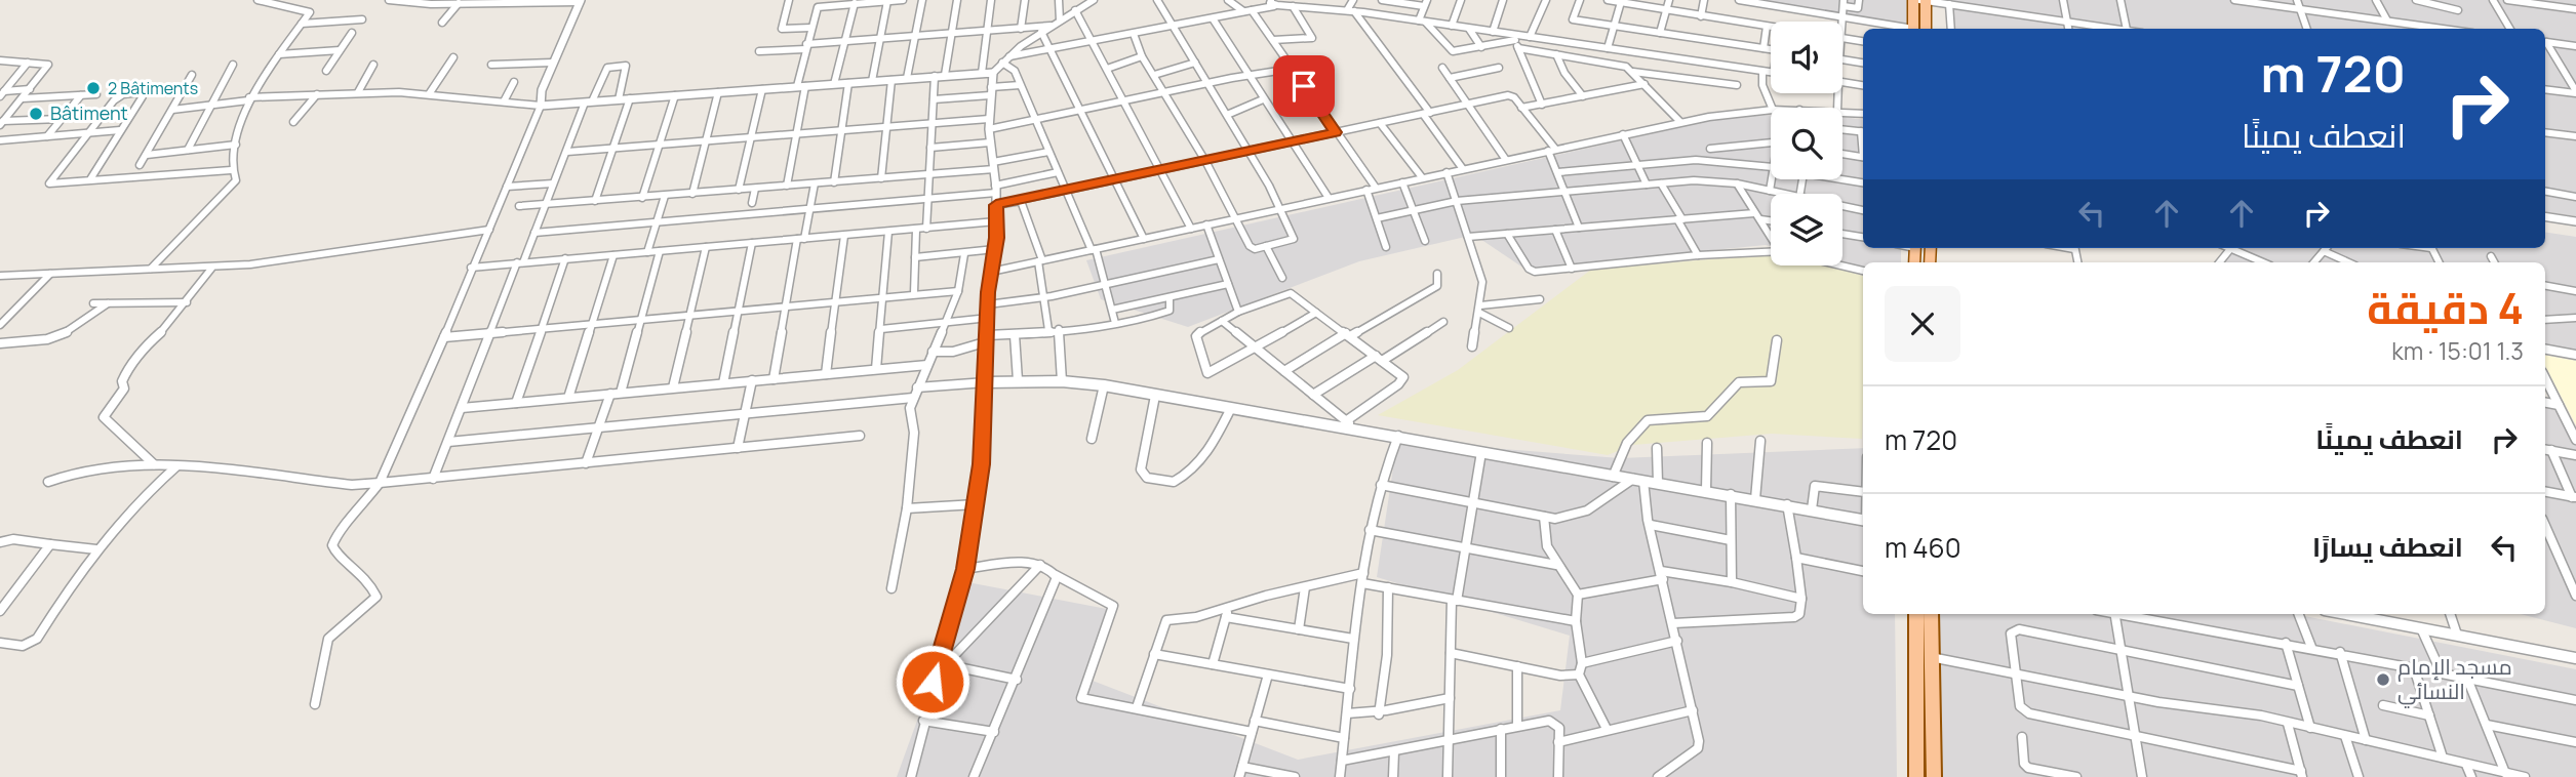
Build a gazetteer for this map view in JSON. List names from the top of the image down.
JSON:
{
  "places": ["2 Bâtiments", "Bâtiment", "مسجد الإمام النسائي"],
  "page": {
    "turn": ["720 m", "انعطف يمينًا"],
    "heading": ["4 دقيقة", "1.3 km · 15:01"],
    "list": [
      {
        "name": "انعطف يمينًا",
        "value": "720 m"
      },
      {
        "name": "انعطف يسارًا",
        "value": "460 m"
      }
    ]
  }
}
